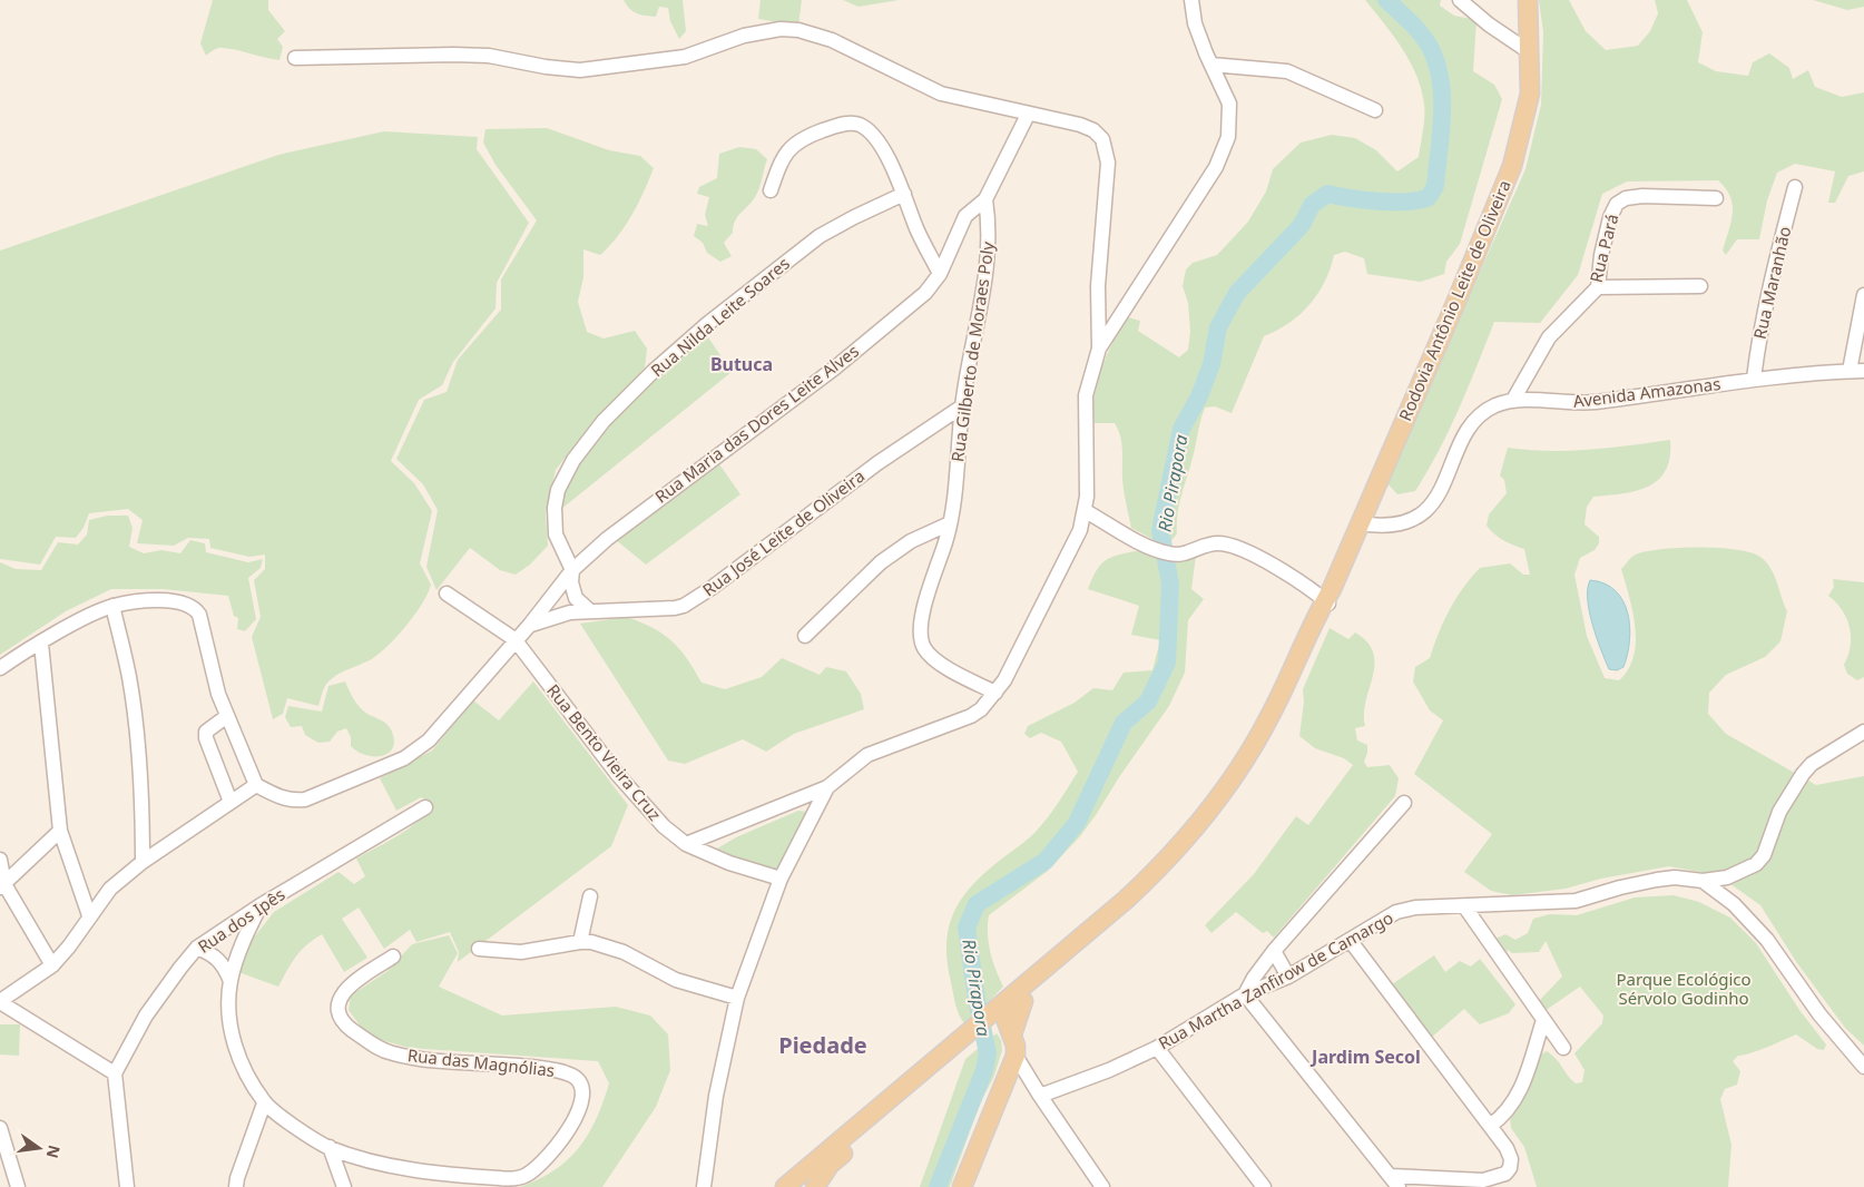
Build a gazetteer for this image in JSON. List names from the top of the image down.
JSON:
{
  "streets": {
    "main road": ["Rodovia Antônio Leite de Oliveira"],
    "street": [
      "Rua Pará",
      "Rua Maranhão",
      "Rua Nilda Leite Soares",
      "Rua Gilberto de Moraes Poly",
      "Avenida Amazonas",
      "Rua Maria das Dores Leite Alves",
      "Rua José Leite de Oliveira",
      "Rua Bento Vieira Cruz",
      "Rua dos Ipês",
      "Rua Martha Zanfirow de Camargo",
      "Rua das Magnólias"
    ]
  },
  "crossings": [
    ["Rua Pará", "Avenida Amazonas"],
    ["Rua Maranhão", "Avenida Amazonas"],
    ["Rodovia Antônio Leite de Oliveira", "Avenida Amazonas"],
    ["Rua Nilda Leite Soares", "Rua Maria das Dores Leite Alves"],
    ["Rua Gilberto de Moraes Poly", "Rua Maria das Dores Leite Alves"],
    ["Rua Gilberto de Moraes Poly", "Rua José Leite de Oliveira"],
    ["Rua Maria das Dores Leite Alves", "Rua José Leite de Oliveira"],
    ["Rua Maria das Dores Leite Alves", "Rua Bento Vieira Cruz"],
    ["Rua dos Ipês", "Rua das Magnólias"]
  ],
  "districts": ["Butuca", "Piedade", "Jardim Secol"],
  "water": ["Rio Pirapora"],
  "parks": ["Parque Ecológico Sérvolo Godinho"],
  "north": "right"
}
